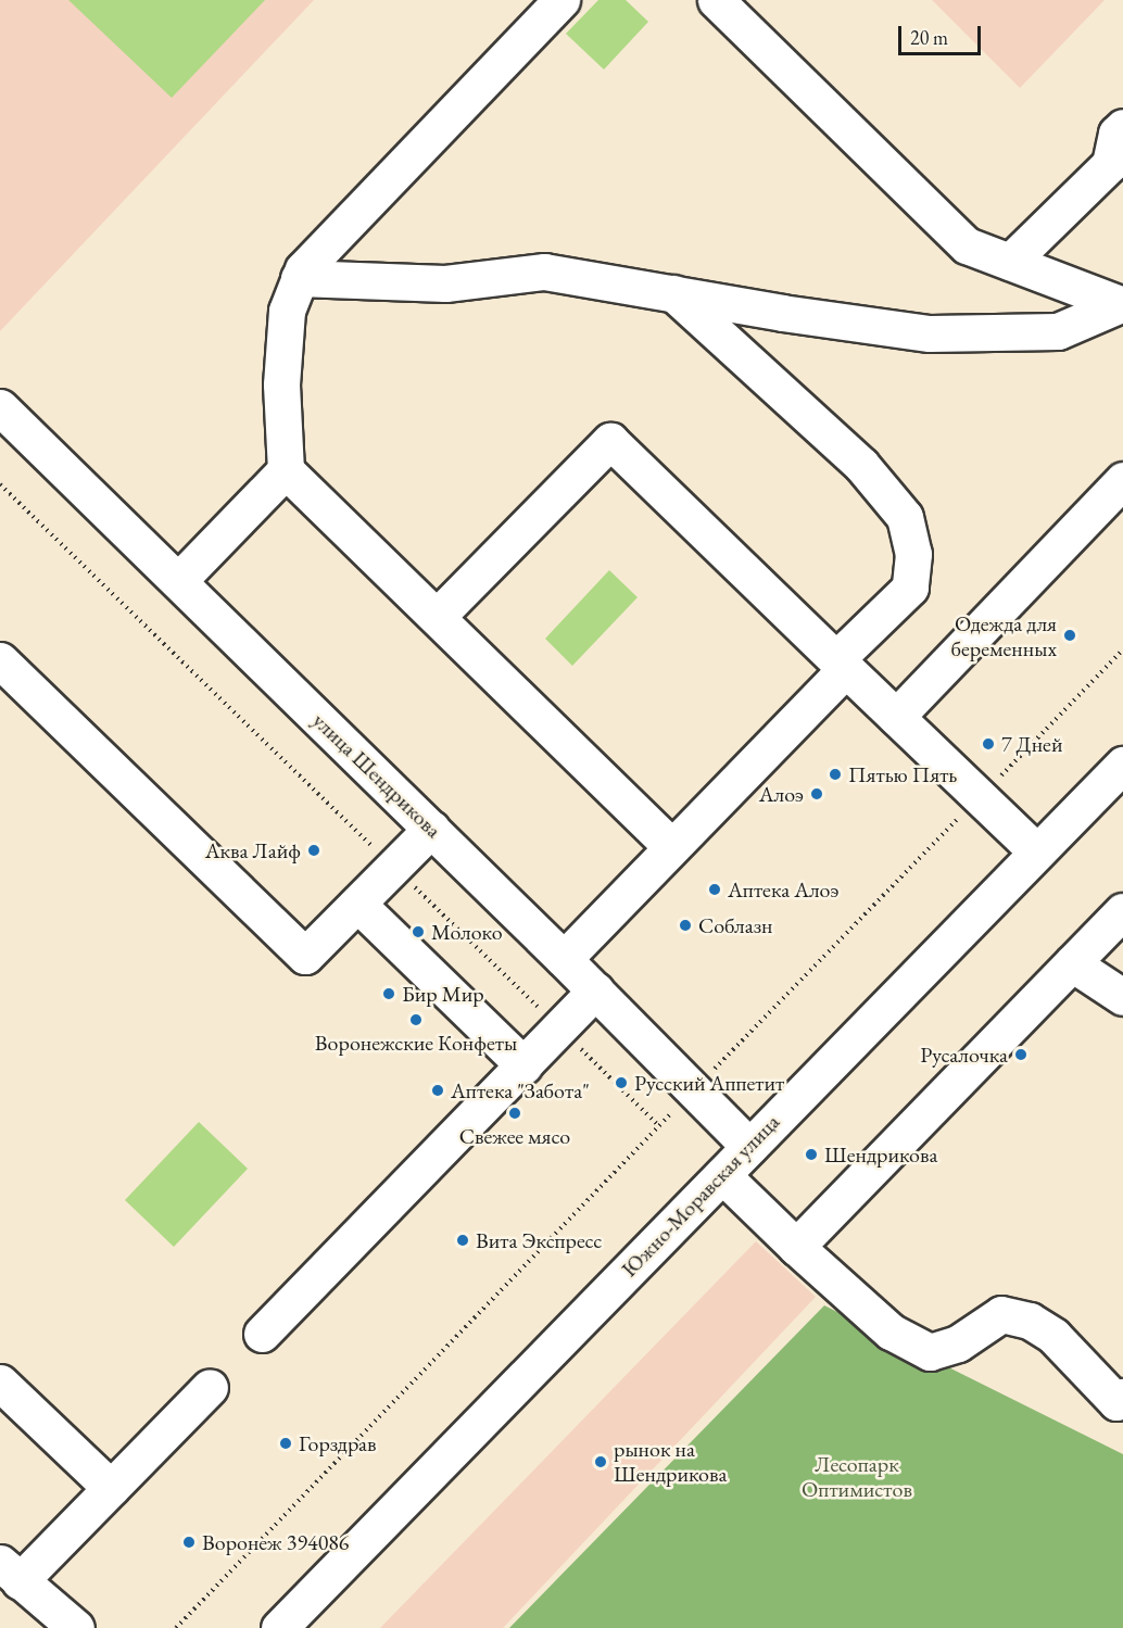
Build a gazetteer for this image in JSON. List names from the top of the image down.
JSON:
{
  "streets": {
    "main road": ["улица Шендрикова", "Южно-Моравская улица"]
  },
  "crossings": [
    ["улица Шендрикова", "Южно-Моравская улица"]
  ],
  "parks": ["Лесопарк Оптимистов"],
  "places": [
    "Одежда для беременных",
    "7 Дней",
    "Пятью Пять",
    "Алоэ",
    "Аква Лайф",
    "Аптека Алоэ",
    "Соблазн",
    "Молоко",
    "Бир Мир",
    "Воронежские Конфеты",
    "Русалочка",
    "Русский Аппетит",
    "Аптека \"Забота\"",
    "Свежее мясо",
    "Шендрикова",
    "Вита Экспресс",
    "Горздрав",
    "рынок на Шендрикова",
    "Воронеж 394086"
  ],
  "scale_bar": "20 m"
}
